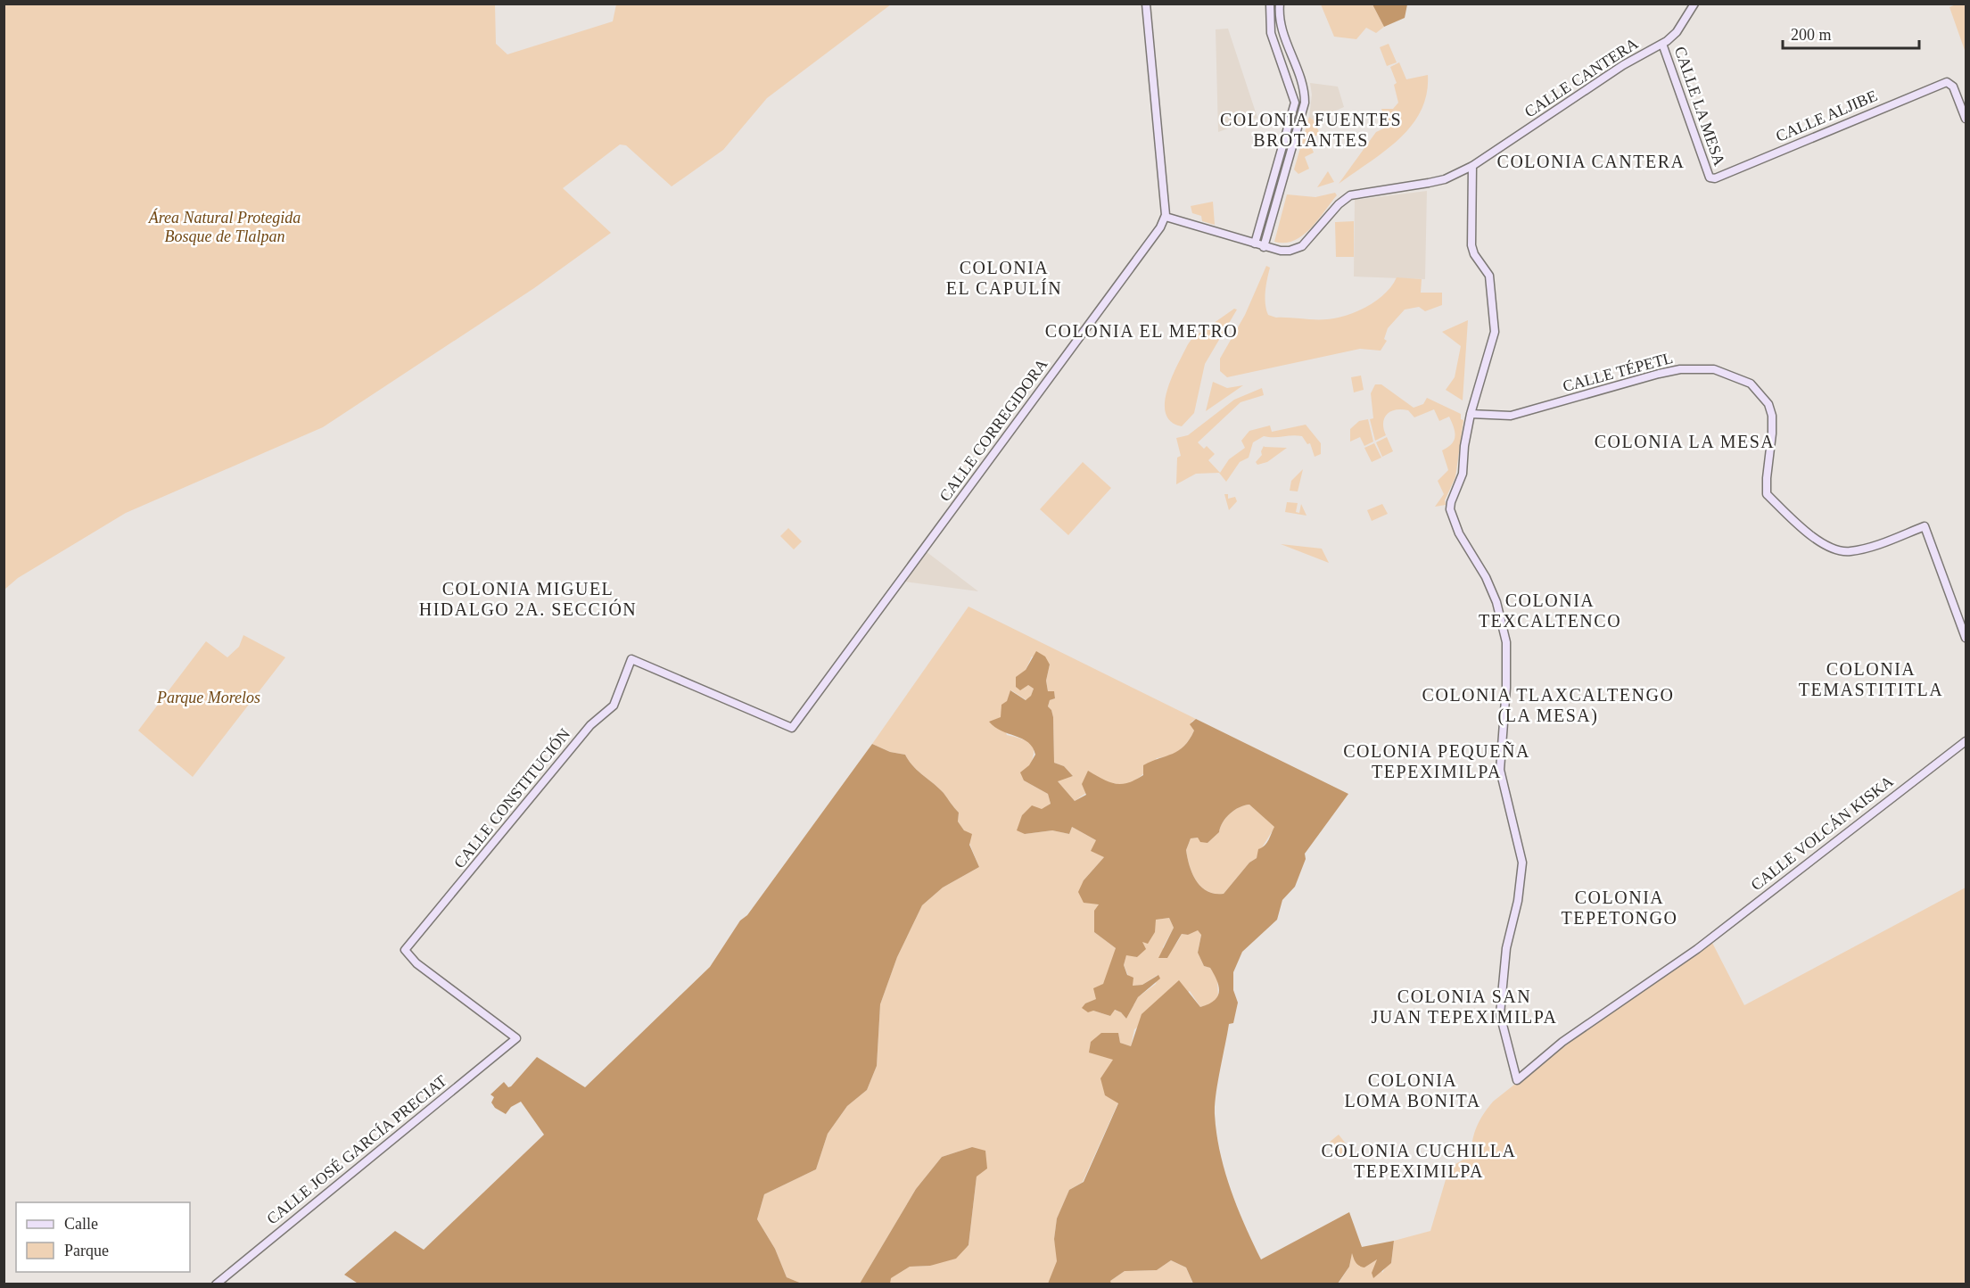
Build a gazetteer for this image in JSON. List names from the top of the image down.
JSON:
{
  "streets": {
    "street": [
      "CALLE CANTERA",
      "CALLE LA MESA",
      "CALLE ALJIBE",
      "CALLE TÉPETL",
      "CALLE CORREGIDORA",
      "CALLE CONSTITUCIÓN",
      "CALLE VOLCÁN KISKA",
      "CALLE JOSÉ GARCÍA PRECIAT"
    ]
  },
  "crossings": [
    ["CALLE CANTERA", "CALLE LA MESA"],
    ["CALLE CANTERA", "CALLE CORREGIDORA"],
    ["CALLE LA MESA", "CALLE ALJIBE"],
    ["CALLE TÉPETL", "CALLE VOLCÁN KISKA"],
    ["CALLE CORREGIDORA", "CALLE CONSTITUCIÓN"],
    ["CALLE CONSTITUCIÓN", "CALLE JOSÉ GARCÍA PRECIAT"]
  ],
  "districts": [
    "COLONIA FUENTES BROTANTES",
    "COLONIA CANTERA",
    "COLONIA EL CAPULÍN",
    "COLONIA EL METRO",
    "COLONIA LA MESA",
    "COLONIA MIGUEL HIDALGO 2A. SECCIÓN",
    "COLONIA TEXCALTENCO",
    "COLONIA TEMASTITITLA",
    "COLONIA TLAXCALTENGO (LA MESA)",
    "COLONIA PEQUEÑA TEPEXIMILPA",
    "COLONIA TEPETONGO",
    "COLONIA SAN JUAN TEPEXIMILPA",
    "COLONIA LOMA BONITA",
    "COLONIA CUCHILLA TEPEXIMILPA"
  ],
  "parks": ["Área Natural Protegida Bosque de Tlalpan", "Parque Morelos"],
  "legend": ["Calle", "Parque"],
  "scale_bar": "200 m"
}
